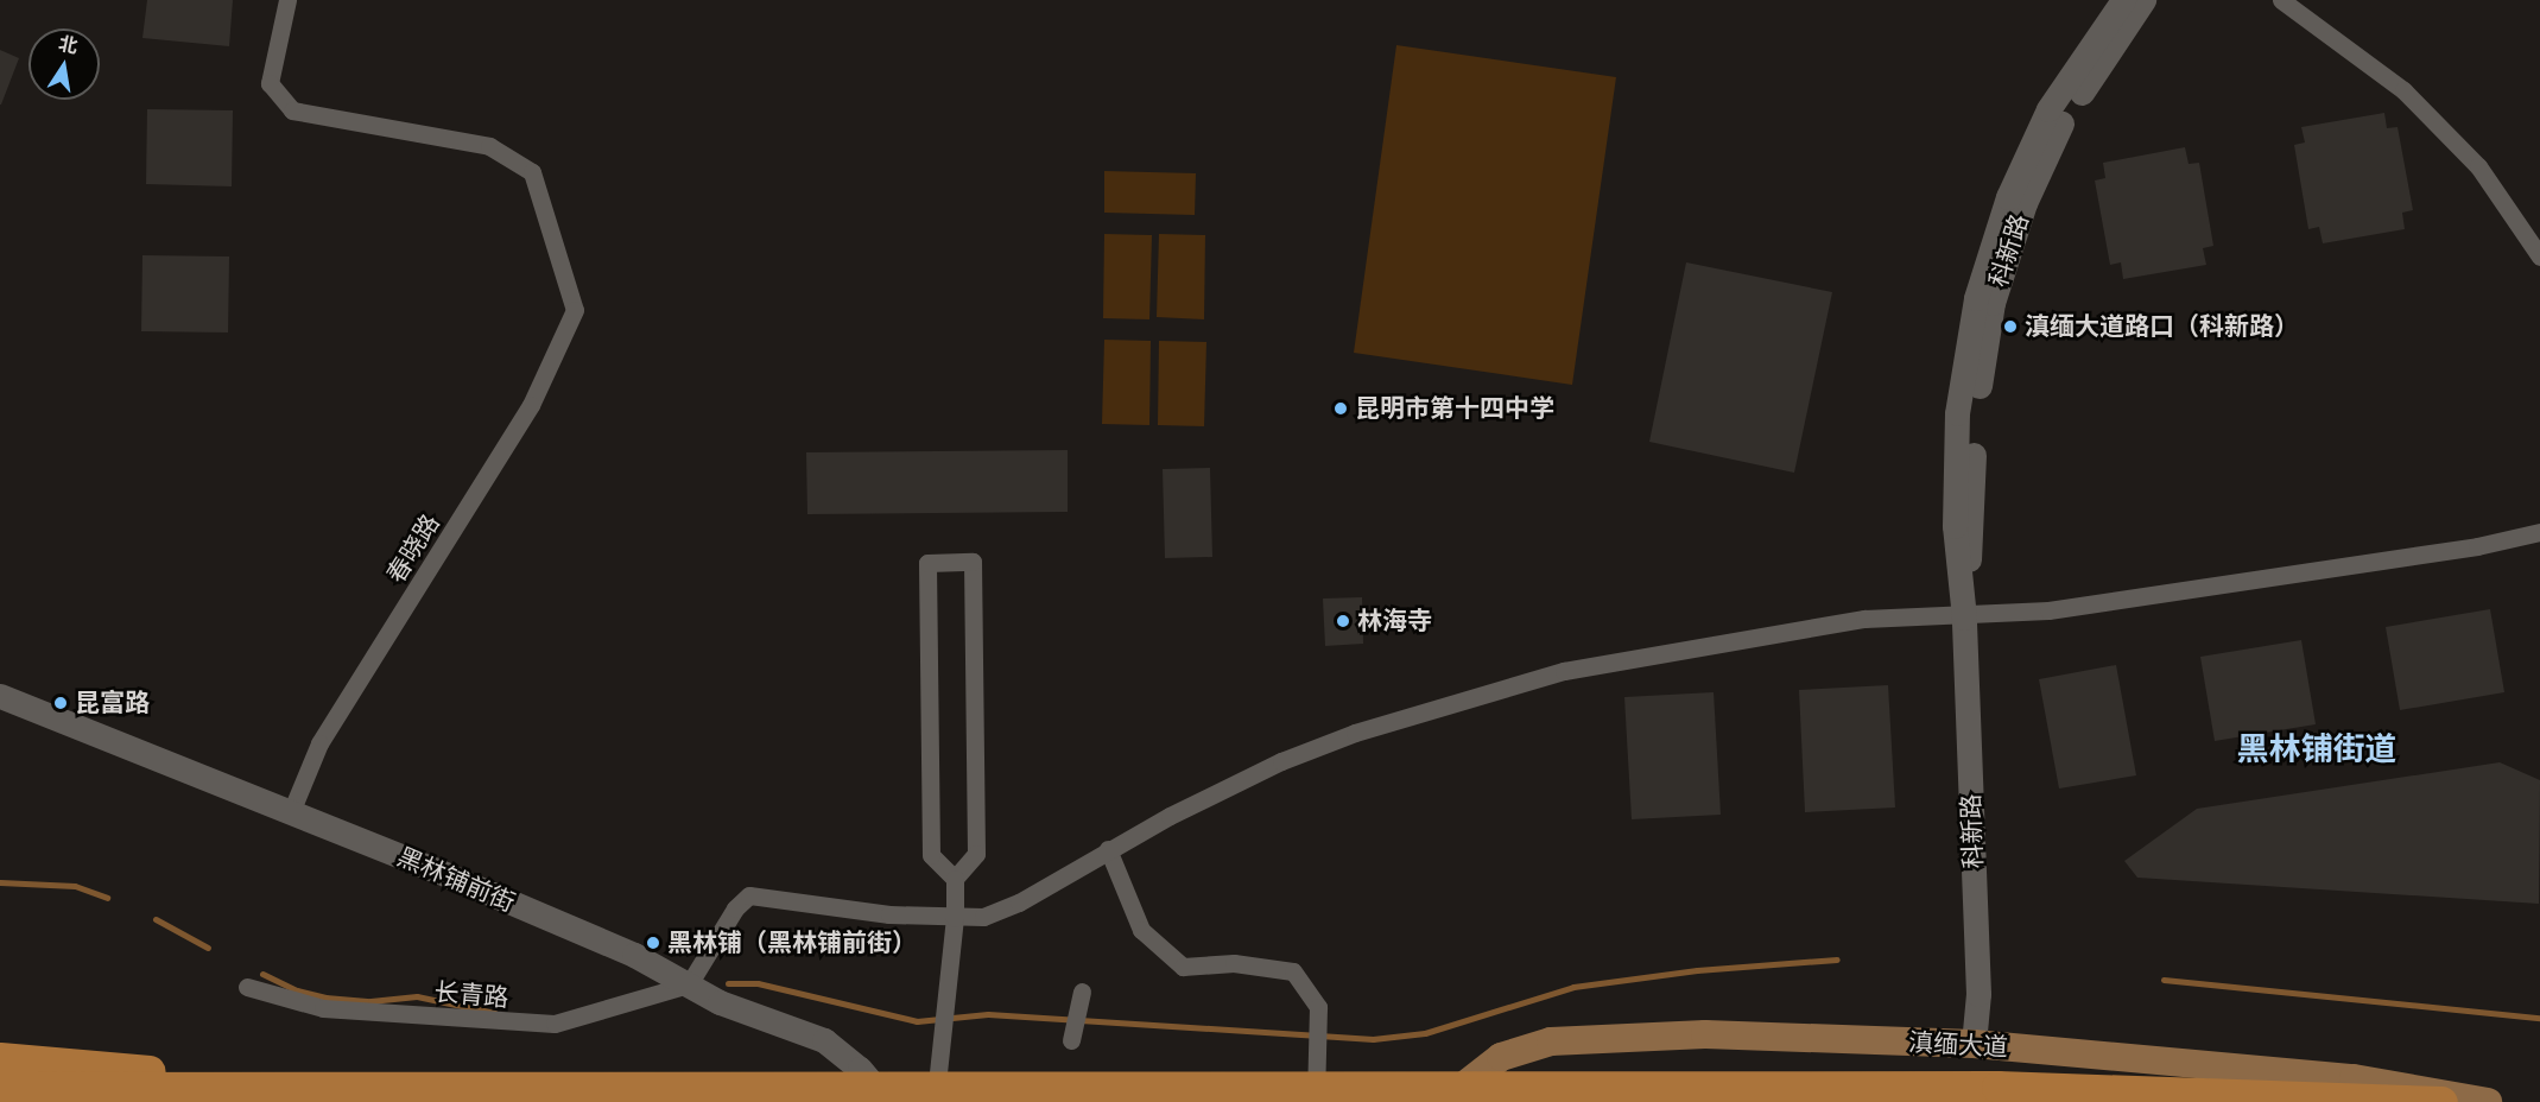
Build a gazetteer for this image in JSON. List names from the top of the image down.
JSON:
{
  "streets": {
    "main road": ["滇缅大道"],
    "street": [
      "科新路",
      "春晓路",
      "黑林铺前街",
      "长青路"
    ]
  },
  "crossings": [
    ["科新路", "滇缅大道"],
    ["春晓路", "黑林铺前街"],
    ["黑林铺前街", "长青路"]
  ],
  "districts": ["黑林铺街道"],
  "places": [
    "滇缅大道路口（科新路）",
    "昆明市第十四中学",
    "林海寺",
    "昆富路",
    "黑林铺（黑林铺前街）"
  ],
  "north": "top"
}
